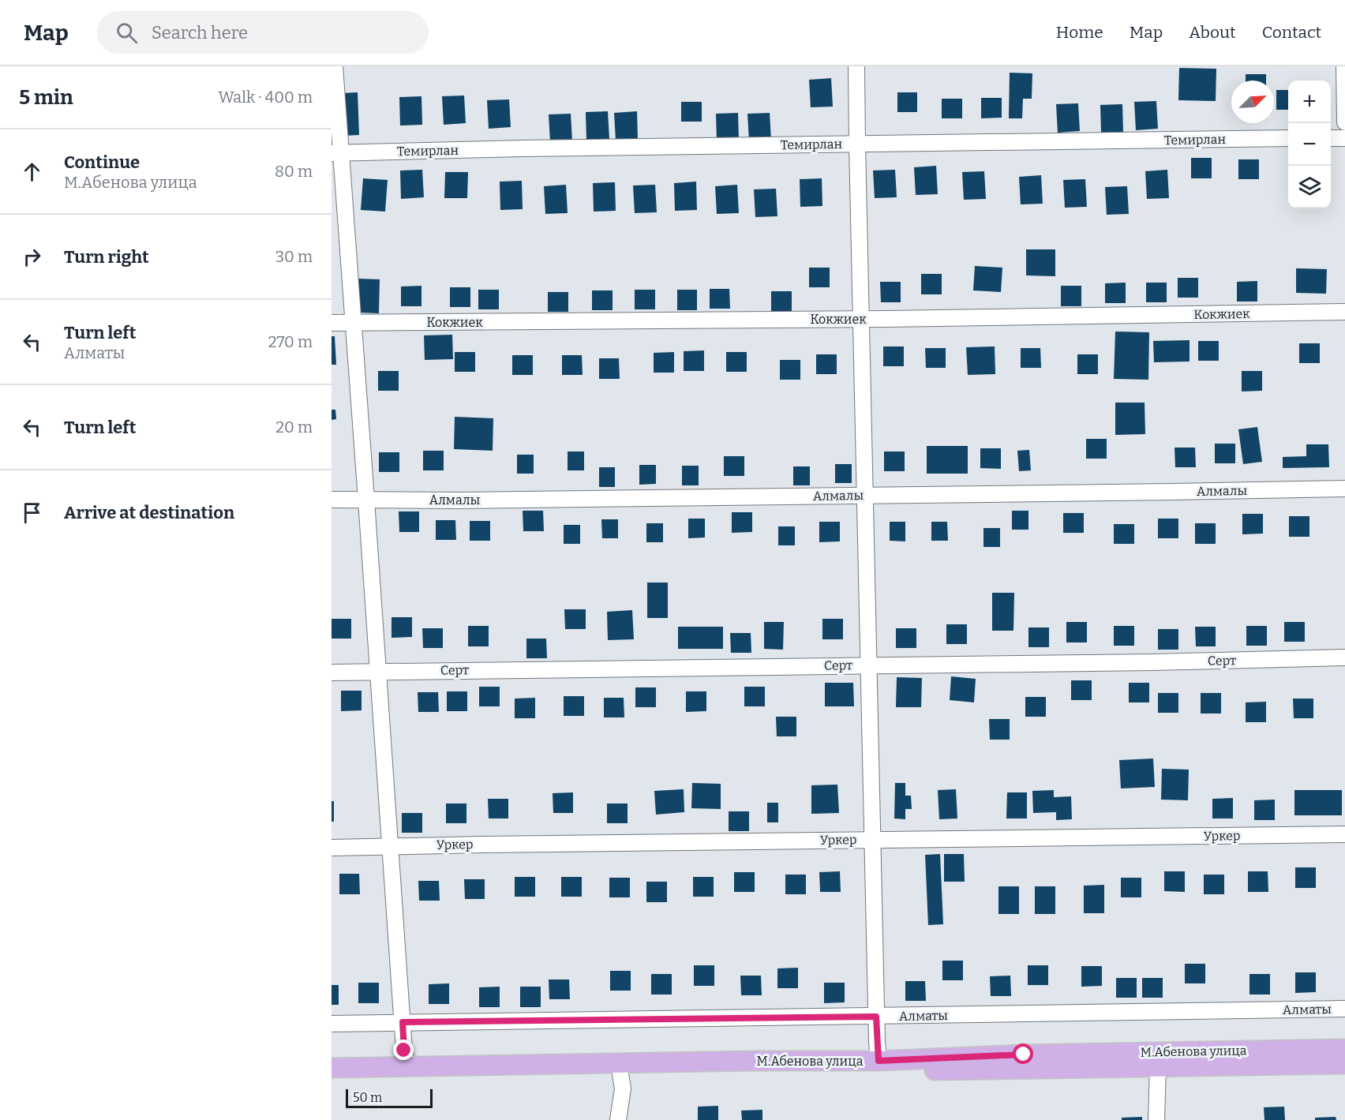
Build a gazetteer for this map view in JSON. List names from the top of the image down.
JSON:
{
  "streets": {
    "main road": ["М.Абенова улица"],
    "street": [
      "Темирлан",
      "Кокжиек",
      "Алмалы",
      "Серт",
      "Уркер",
      "Алматы"
    ]
  },
  "scale_bar": "50 m",
  "north": "top right",
  "page": {
    "header": "Map",
    "search": "Search here",
    "nav": [
      "Home",
      "Map",
      "About",
      "Contact"
    ],
    "heading": ["5 min", "Walk · 400 m"],
    "map_buttons": ["+", "−"],
    "list": [
      ["Continue", "М.Абенова улица", "80 m"],
      ["Turn right", "30 m"],
      ["Turn left", "Алматы", "270 m"],
      ["Turn left", "20 m"],
      "Arrive at destination"
    ],
    "scale": "50 m"
  }
}
